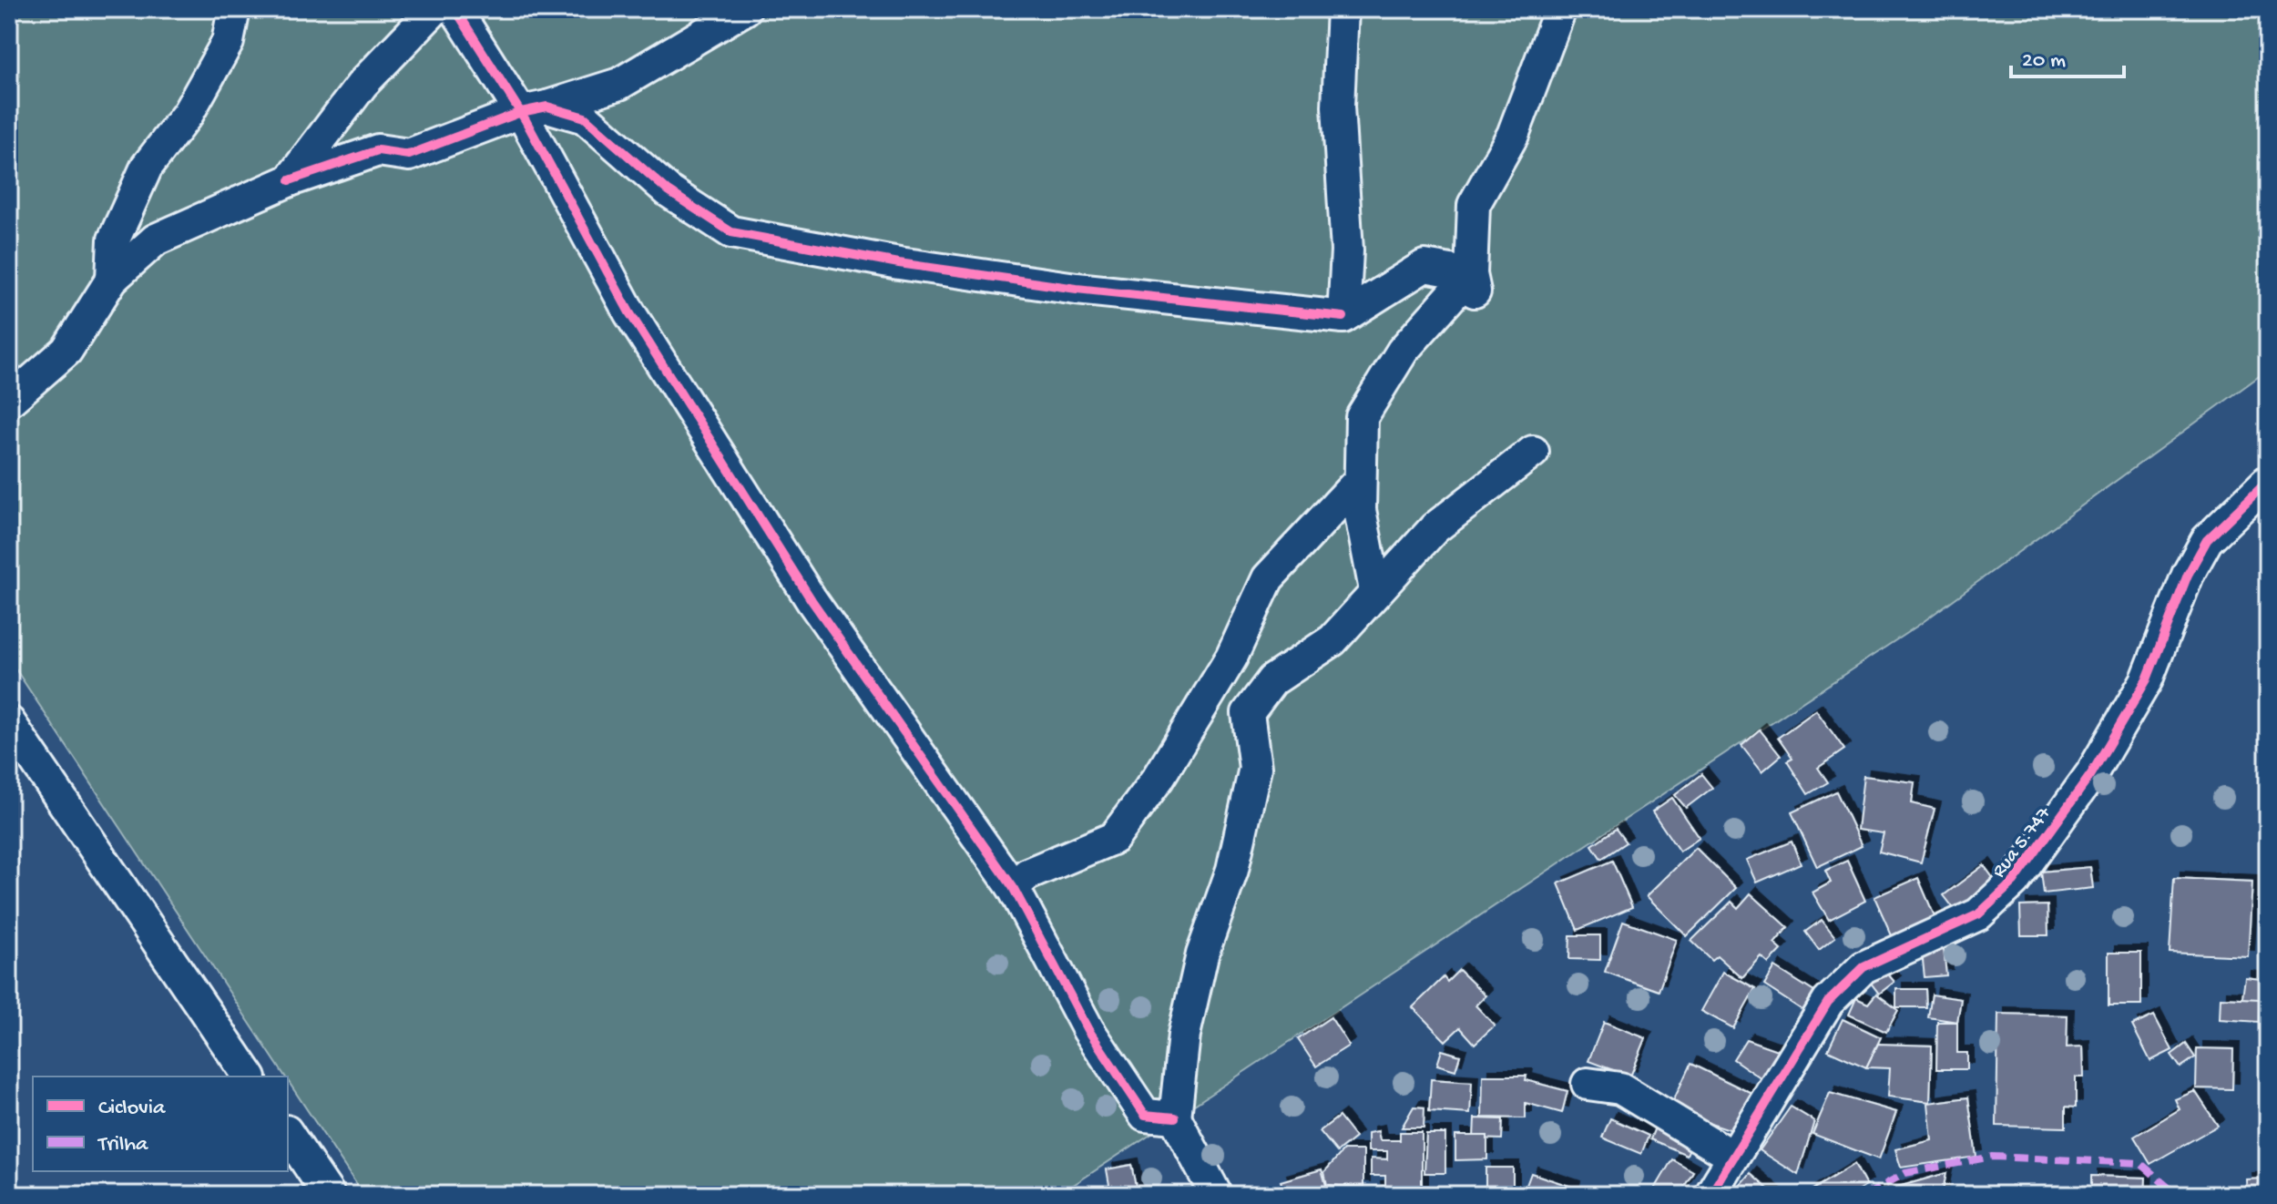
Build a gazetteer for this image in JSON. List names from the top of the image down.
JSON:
{
  "streets": {
    "street": ["Rua 5.747"]
  },
  "legend": ["Ciclovia", "Trilha"],
  "scale_bar": "20 m"
}
